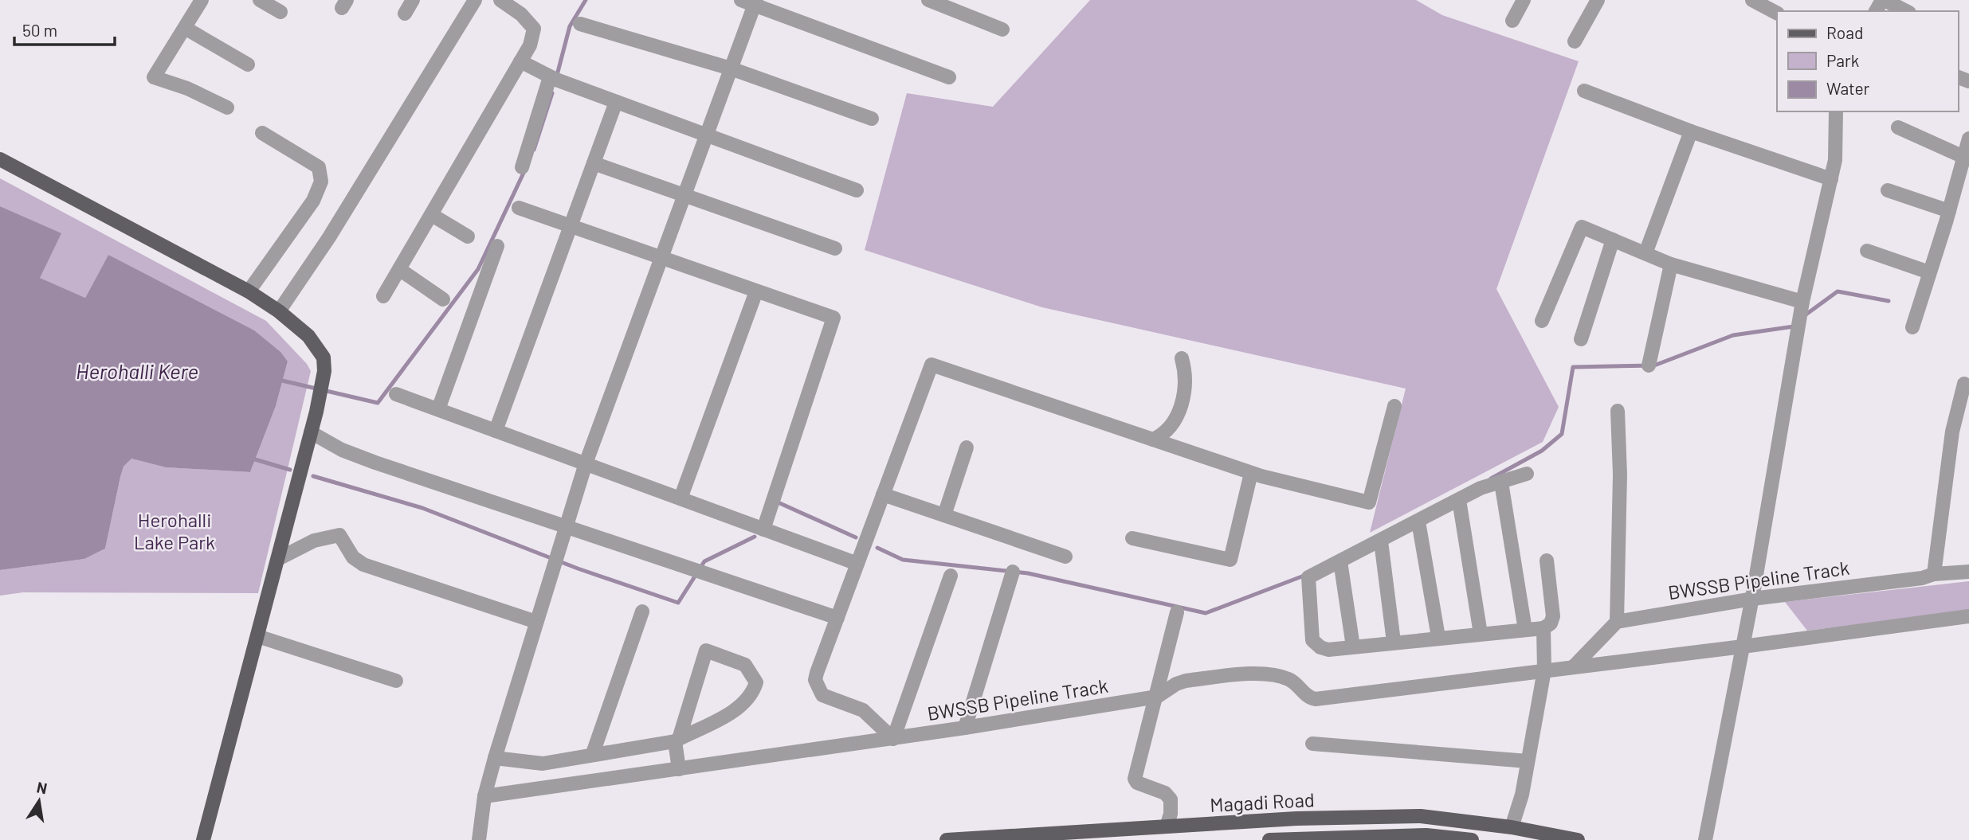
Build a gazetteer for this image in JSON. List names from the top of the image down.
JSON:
{
  "streets": {
    "main road": ["Magadi Road"],
    "street": ["BWSSB Pipeline Track"]
  },
  "water": ["Herohalli Kere"],
  "parks": ["Herohalli Lake Park"],
  "legend": ["Road", "Park", "Water"],
  "scale_bar": "50 m",
  "north": "top"
}
